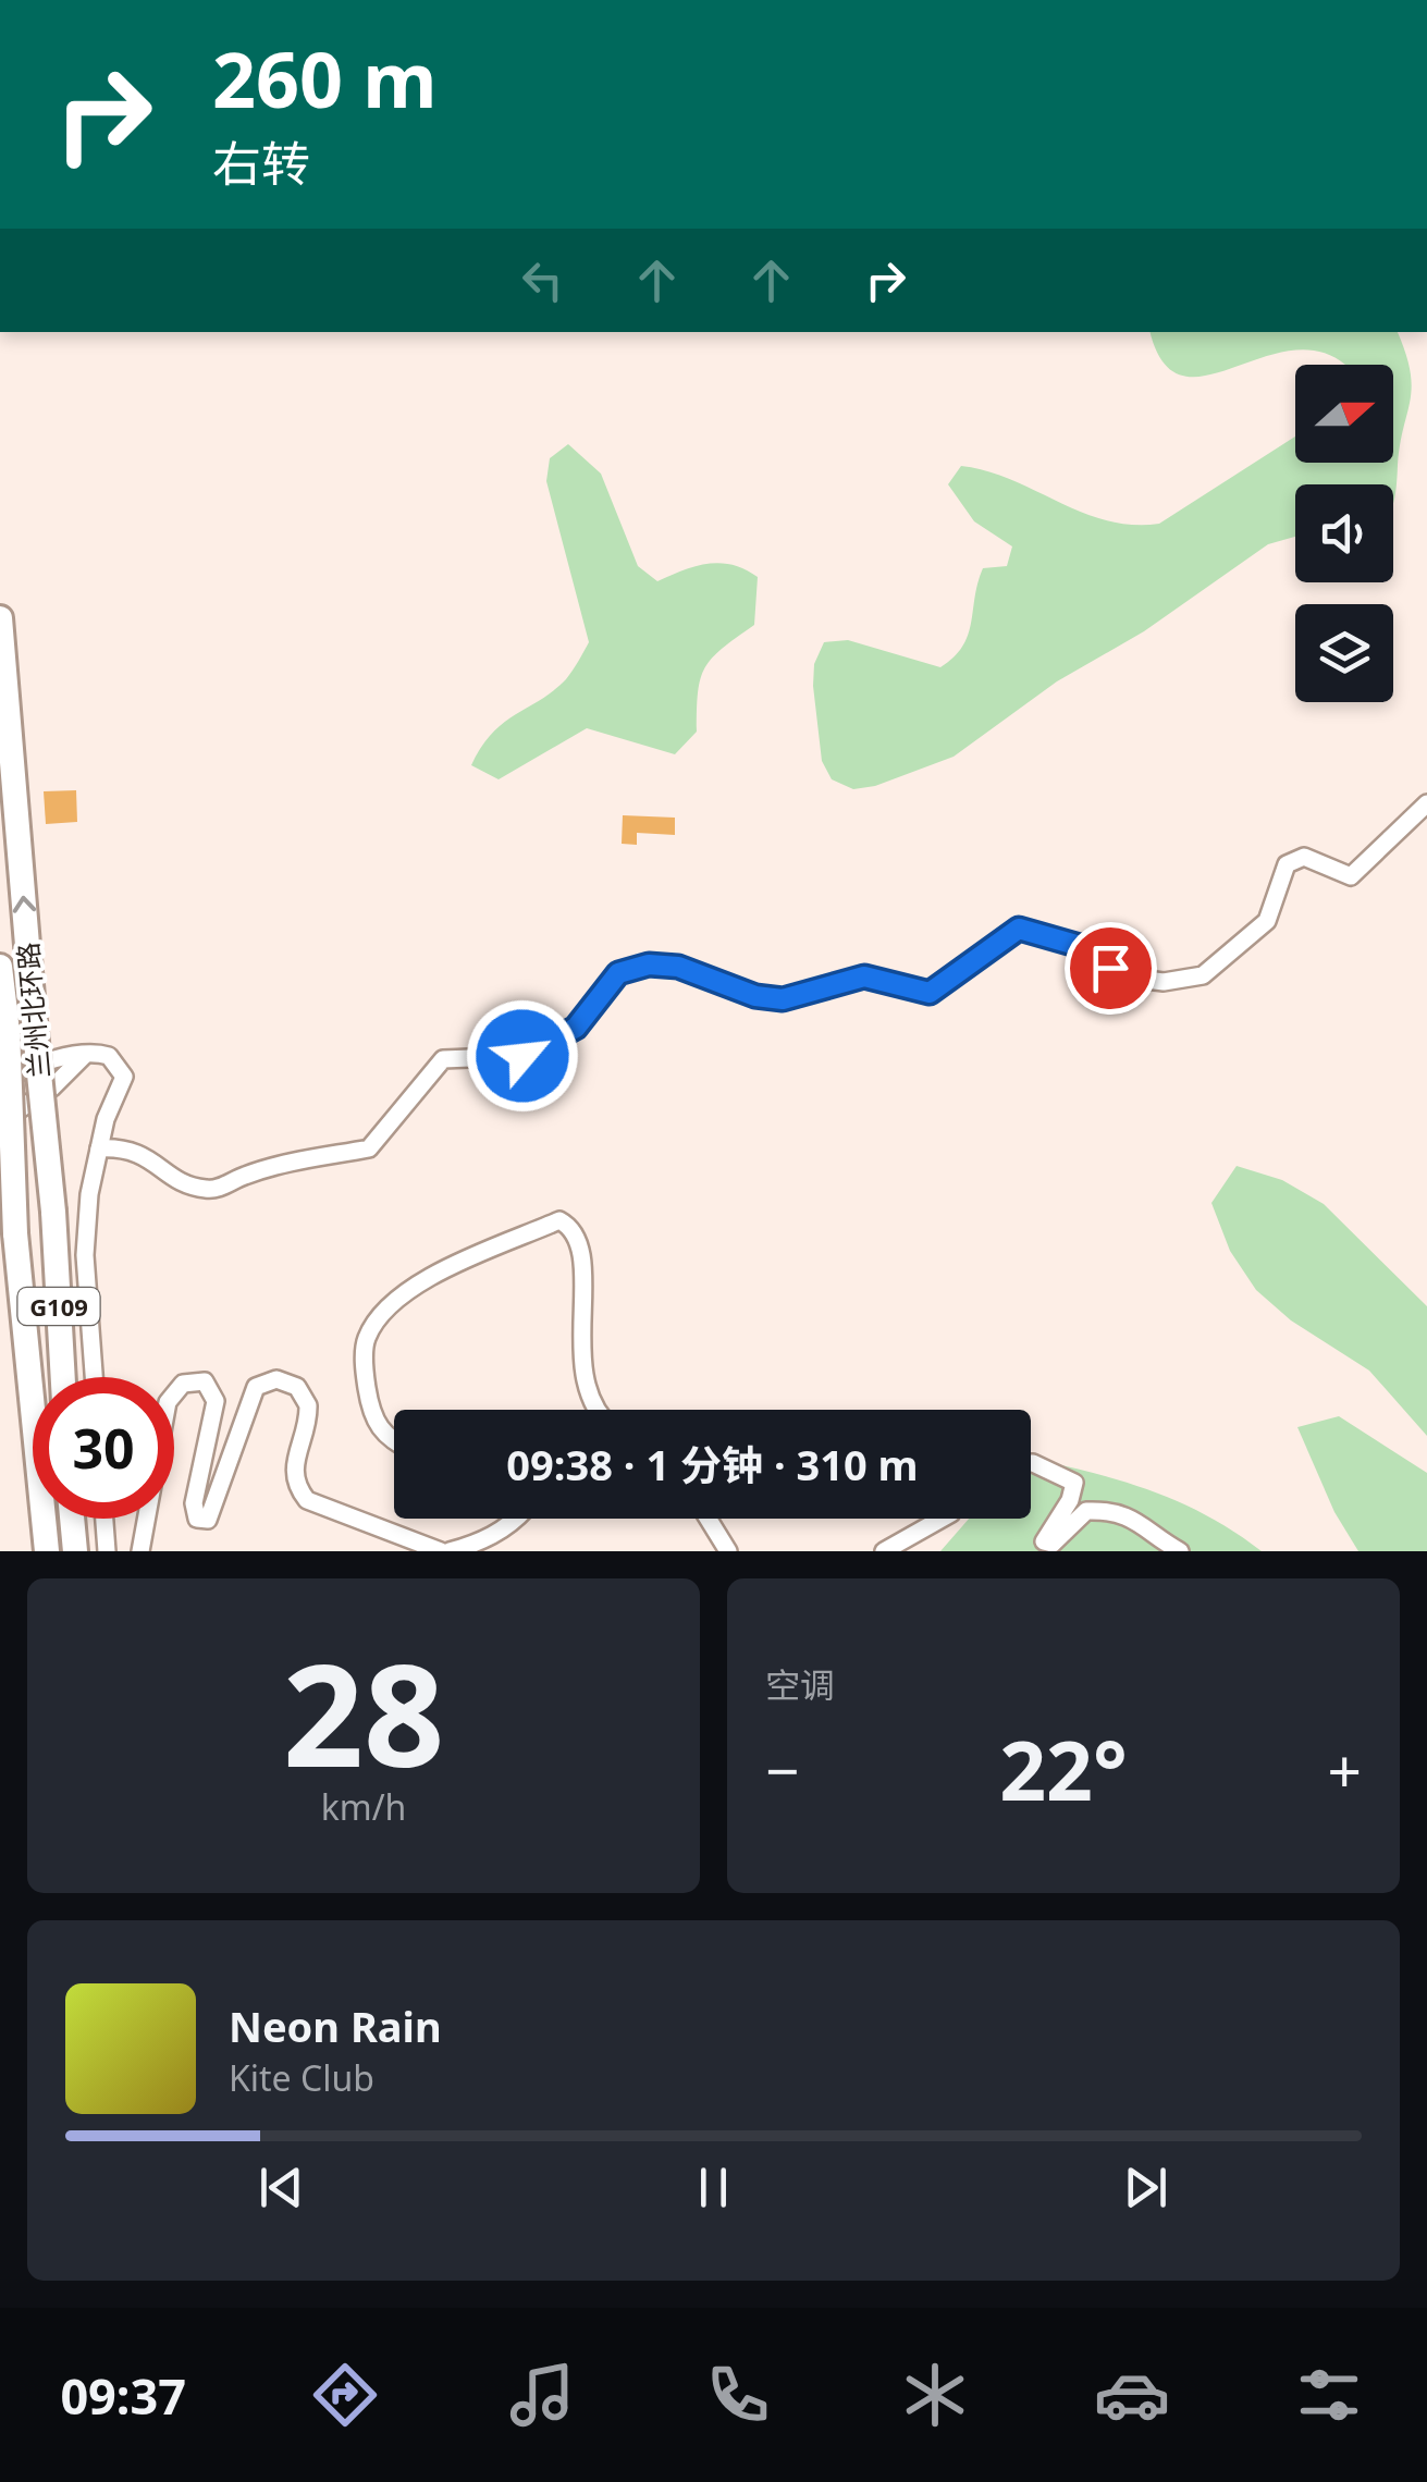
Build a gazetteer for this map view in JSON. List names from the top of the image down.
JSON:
{
  "streets": {
    "highway": ["兰州北环路", "G109"]
  },
  "north": "right",
  "page": {
    "turn": ["260 m", "右转"],
    "limit": "30",
    "trip": "09:38 · 1 分钟 · 310 m",
    "tile": [
      ["28", "km/h"],
      "空调"
    ],
    "heat": ["−", "22°", "+"],
    "song": ["Neon Rain", "Kite Club"],
    "tabs": "09:37"
  }
}
